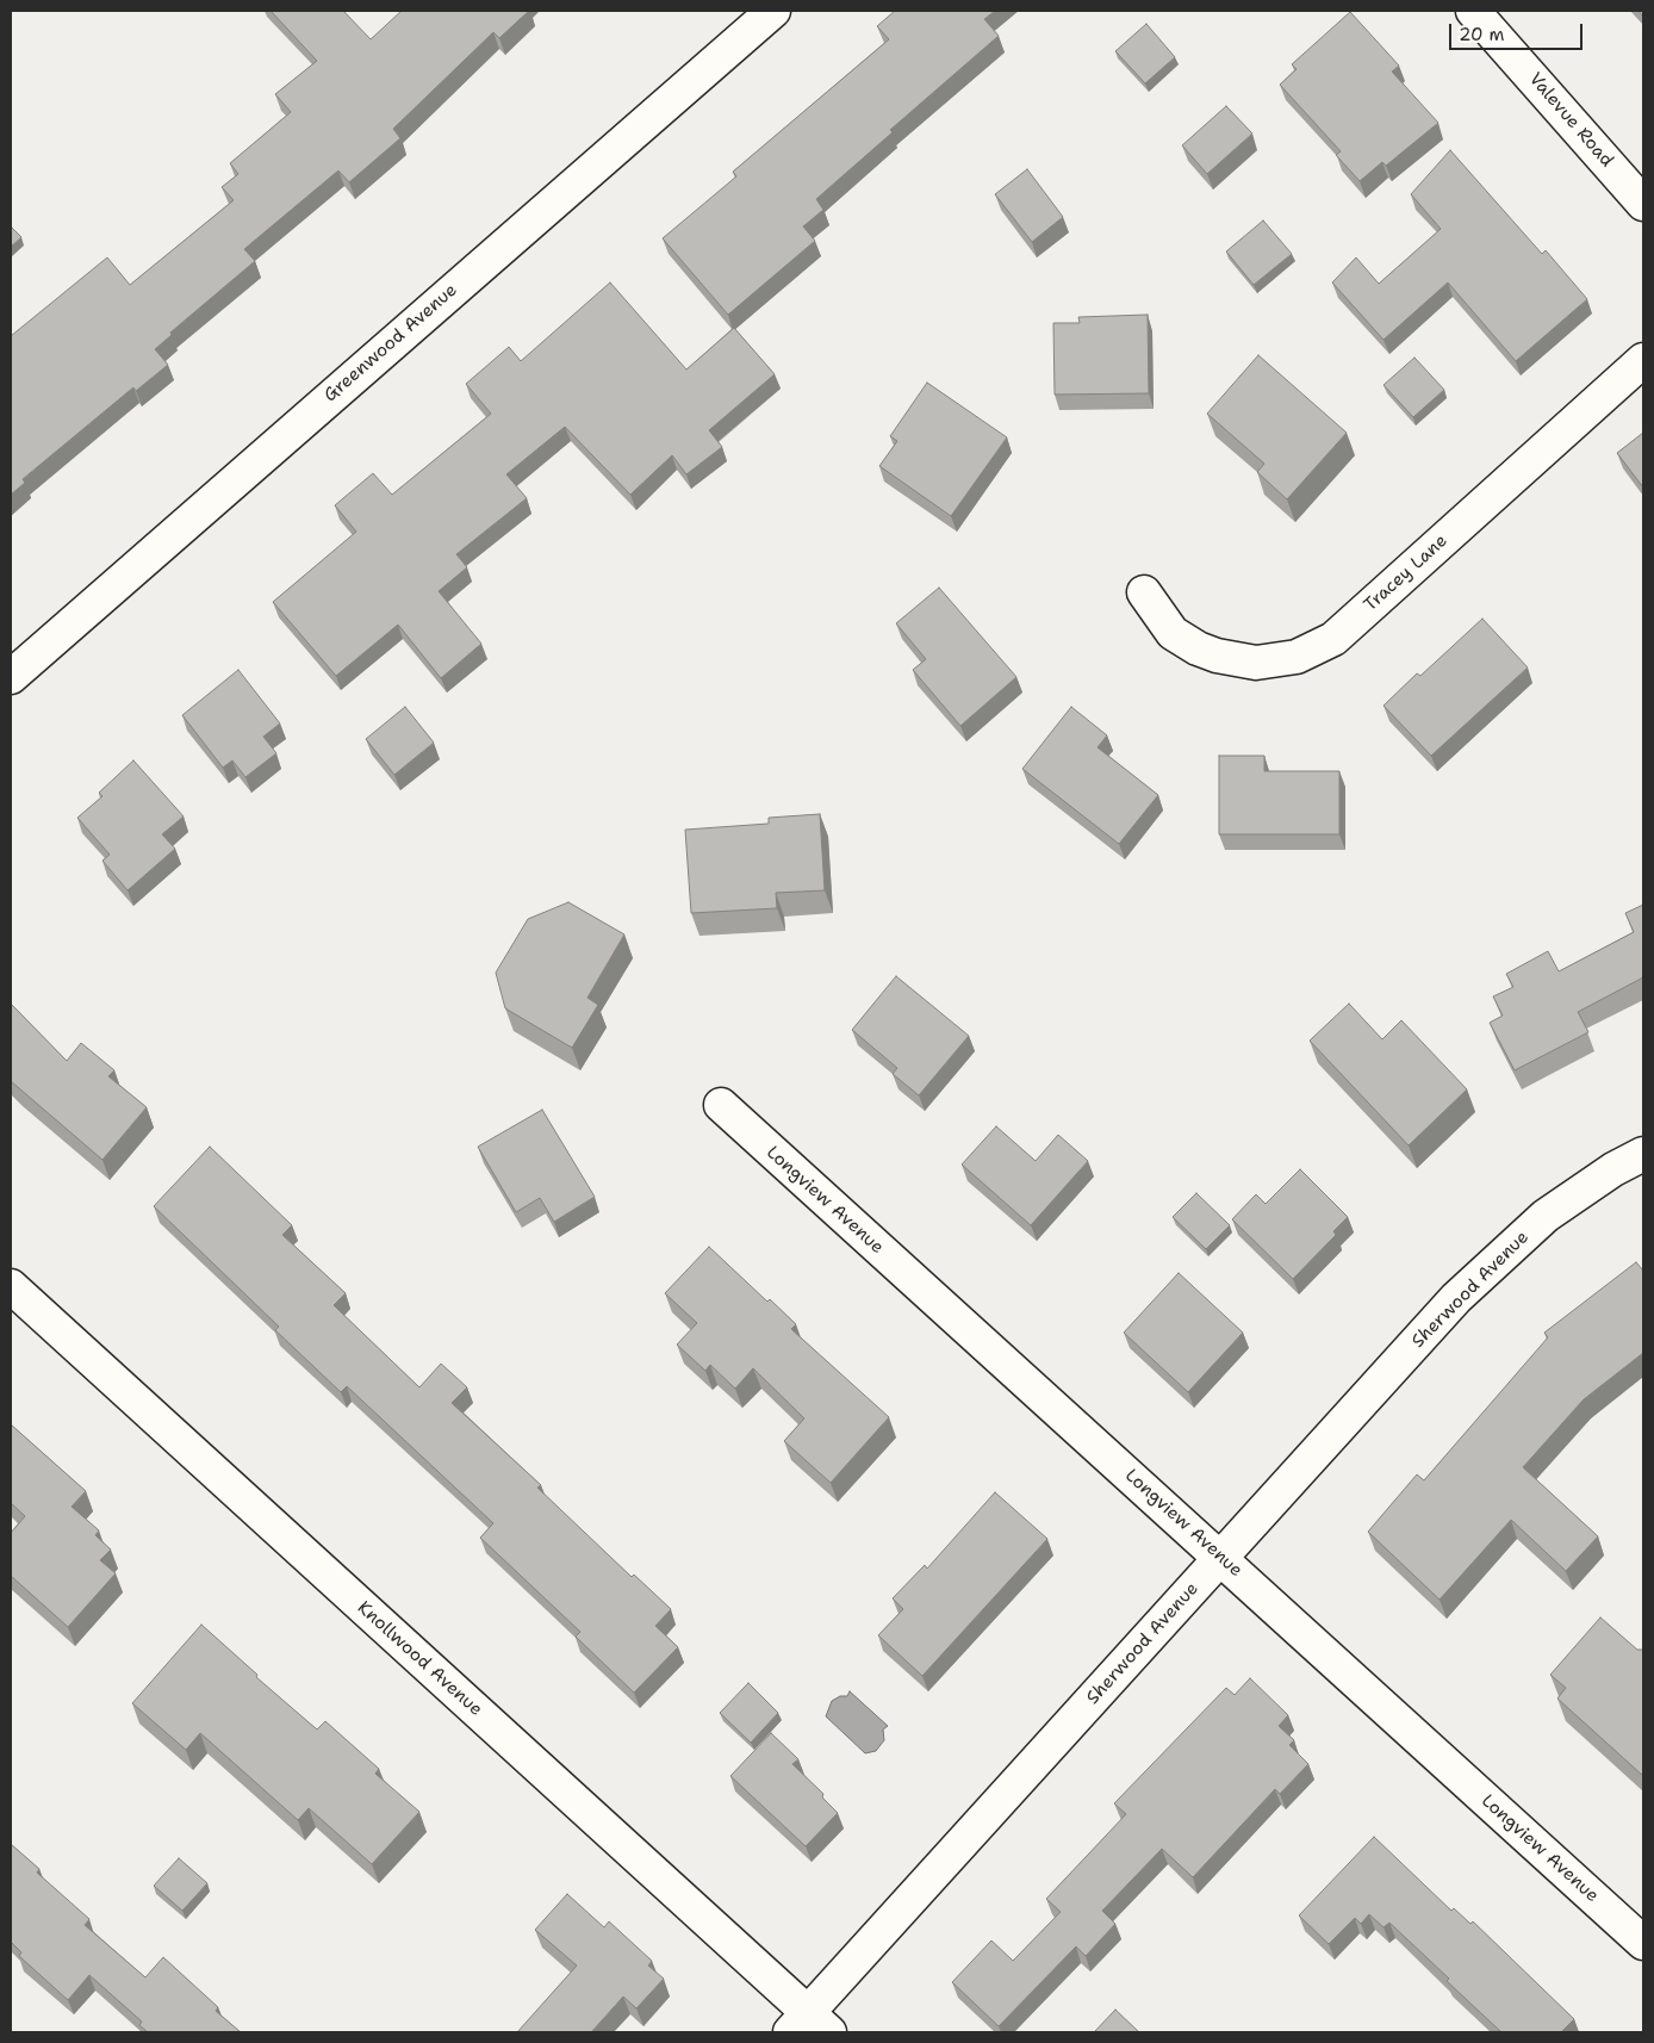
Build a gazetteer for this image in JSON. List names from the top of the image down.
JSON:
{
  "streets": {
    "street": [
      "Valevue Road",
      "Greenwood Avenue",
      "Tracey Lane",
      "Longview Avenue",
      "Sherwood Avenue",
      "Knollwood Avenue"
    ]
  },
  "crossings": [
    ["Longview Avenue", "Sherwood Avenue"],
    ["Sherwood Avenue", "Knollwood Avenue"]
  ],
  "scale_bar": "20 m"
}
